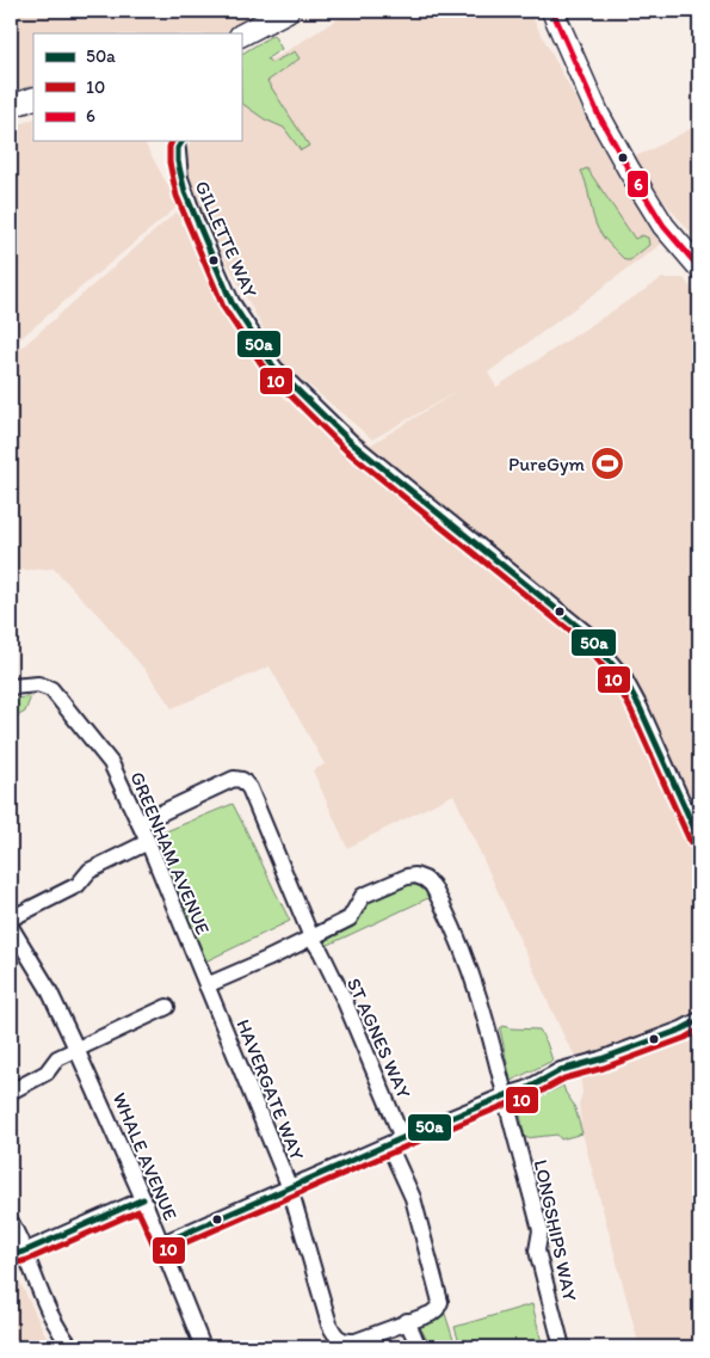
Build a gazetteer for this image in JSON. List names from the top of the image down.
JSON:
{
  "streets": {
    "street": [
      "GILLETTE WAY",
      "GREENHAM AVENUE",
      "ST AGNES WAY",
      "HAVERGATE WAY",
      "WHALE AVENUE",
      "LONGSHIPS WAY"
    ]
  },
  "crossings": [
    ["GREENHAM AVENUE", "ST AGNES WAY"],
    ["GREENHAM AVENUE", "HAVERGATE WAY"],
    ["GREENHAM AVENUE", "LONGSHIPS WAY"],
    ["ST AGNES WAY", "HAVERGATE WAY"],
    ["ST AGNES WAY", "LONGSHIPS WAY"],
    ["HAVERGATE WAY", "LONGSHIPS WAY"]
  ],
  "places": {
    "sports": ["PureGym"]
  },
  "lines": ["transit line 6", "transit line 50a", "transit line 10"],
  "legend": ["50a", "10", "6"]
}
